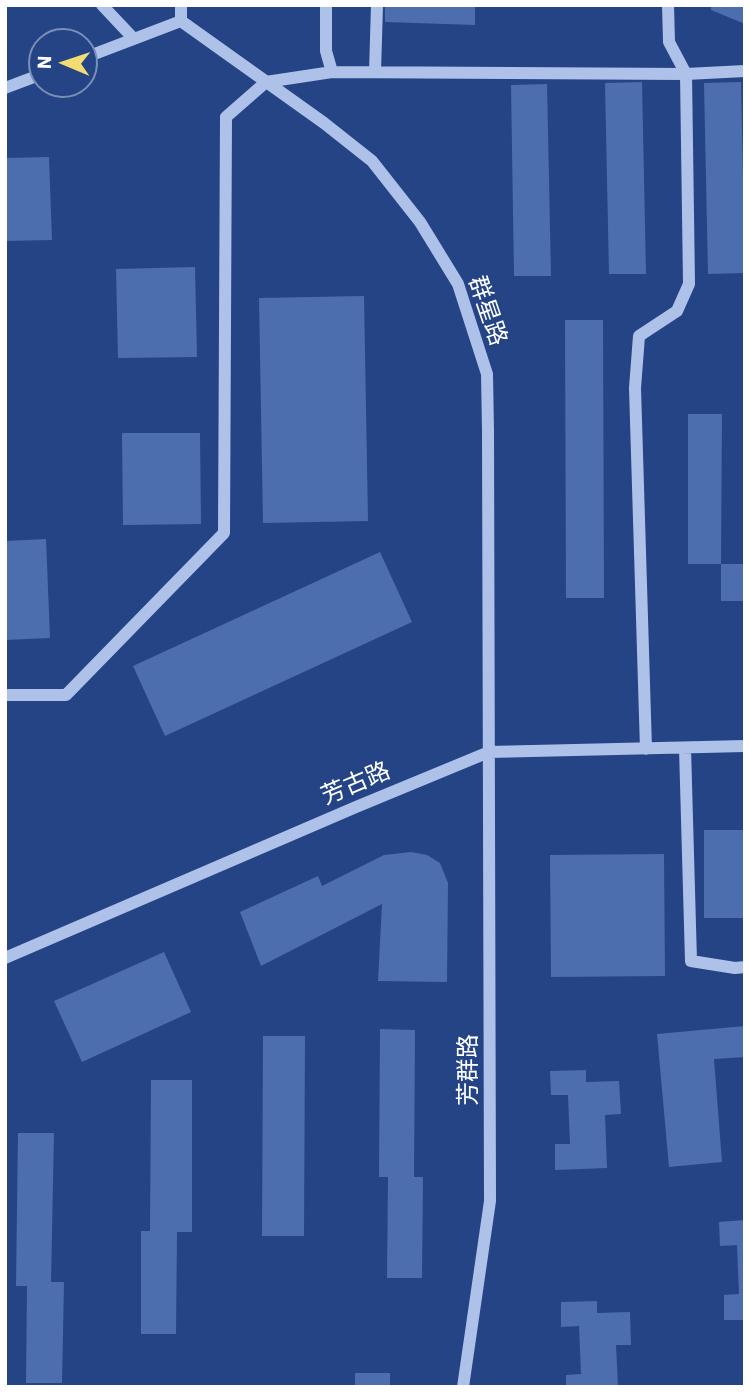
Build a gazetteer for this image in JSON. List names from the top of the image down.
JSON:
{
  "streets": {
    "street": ["群星路", "芳古路", "芳群路"]
  },
  "crossings": [
    ["群星路", "芳古路"],
    ["群星路", "芳群路"],
    ["芳古路", "芳群路"]
  ],
  "north": "left"
}
